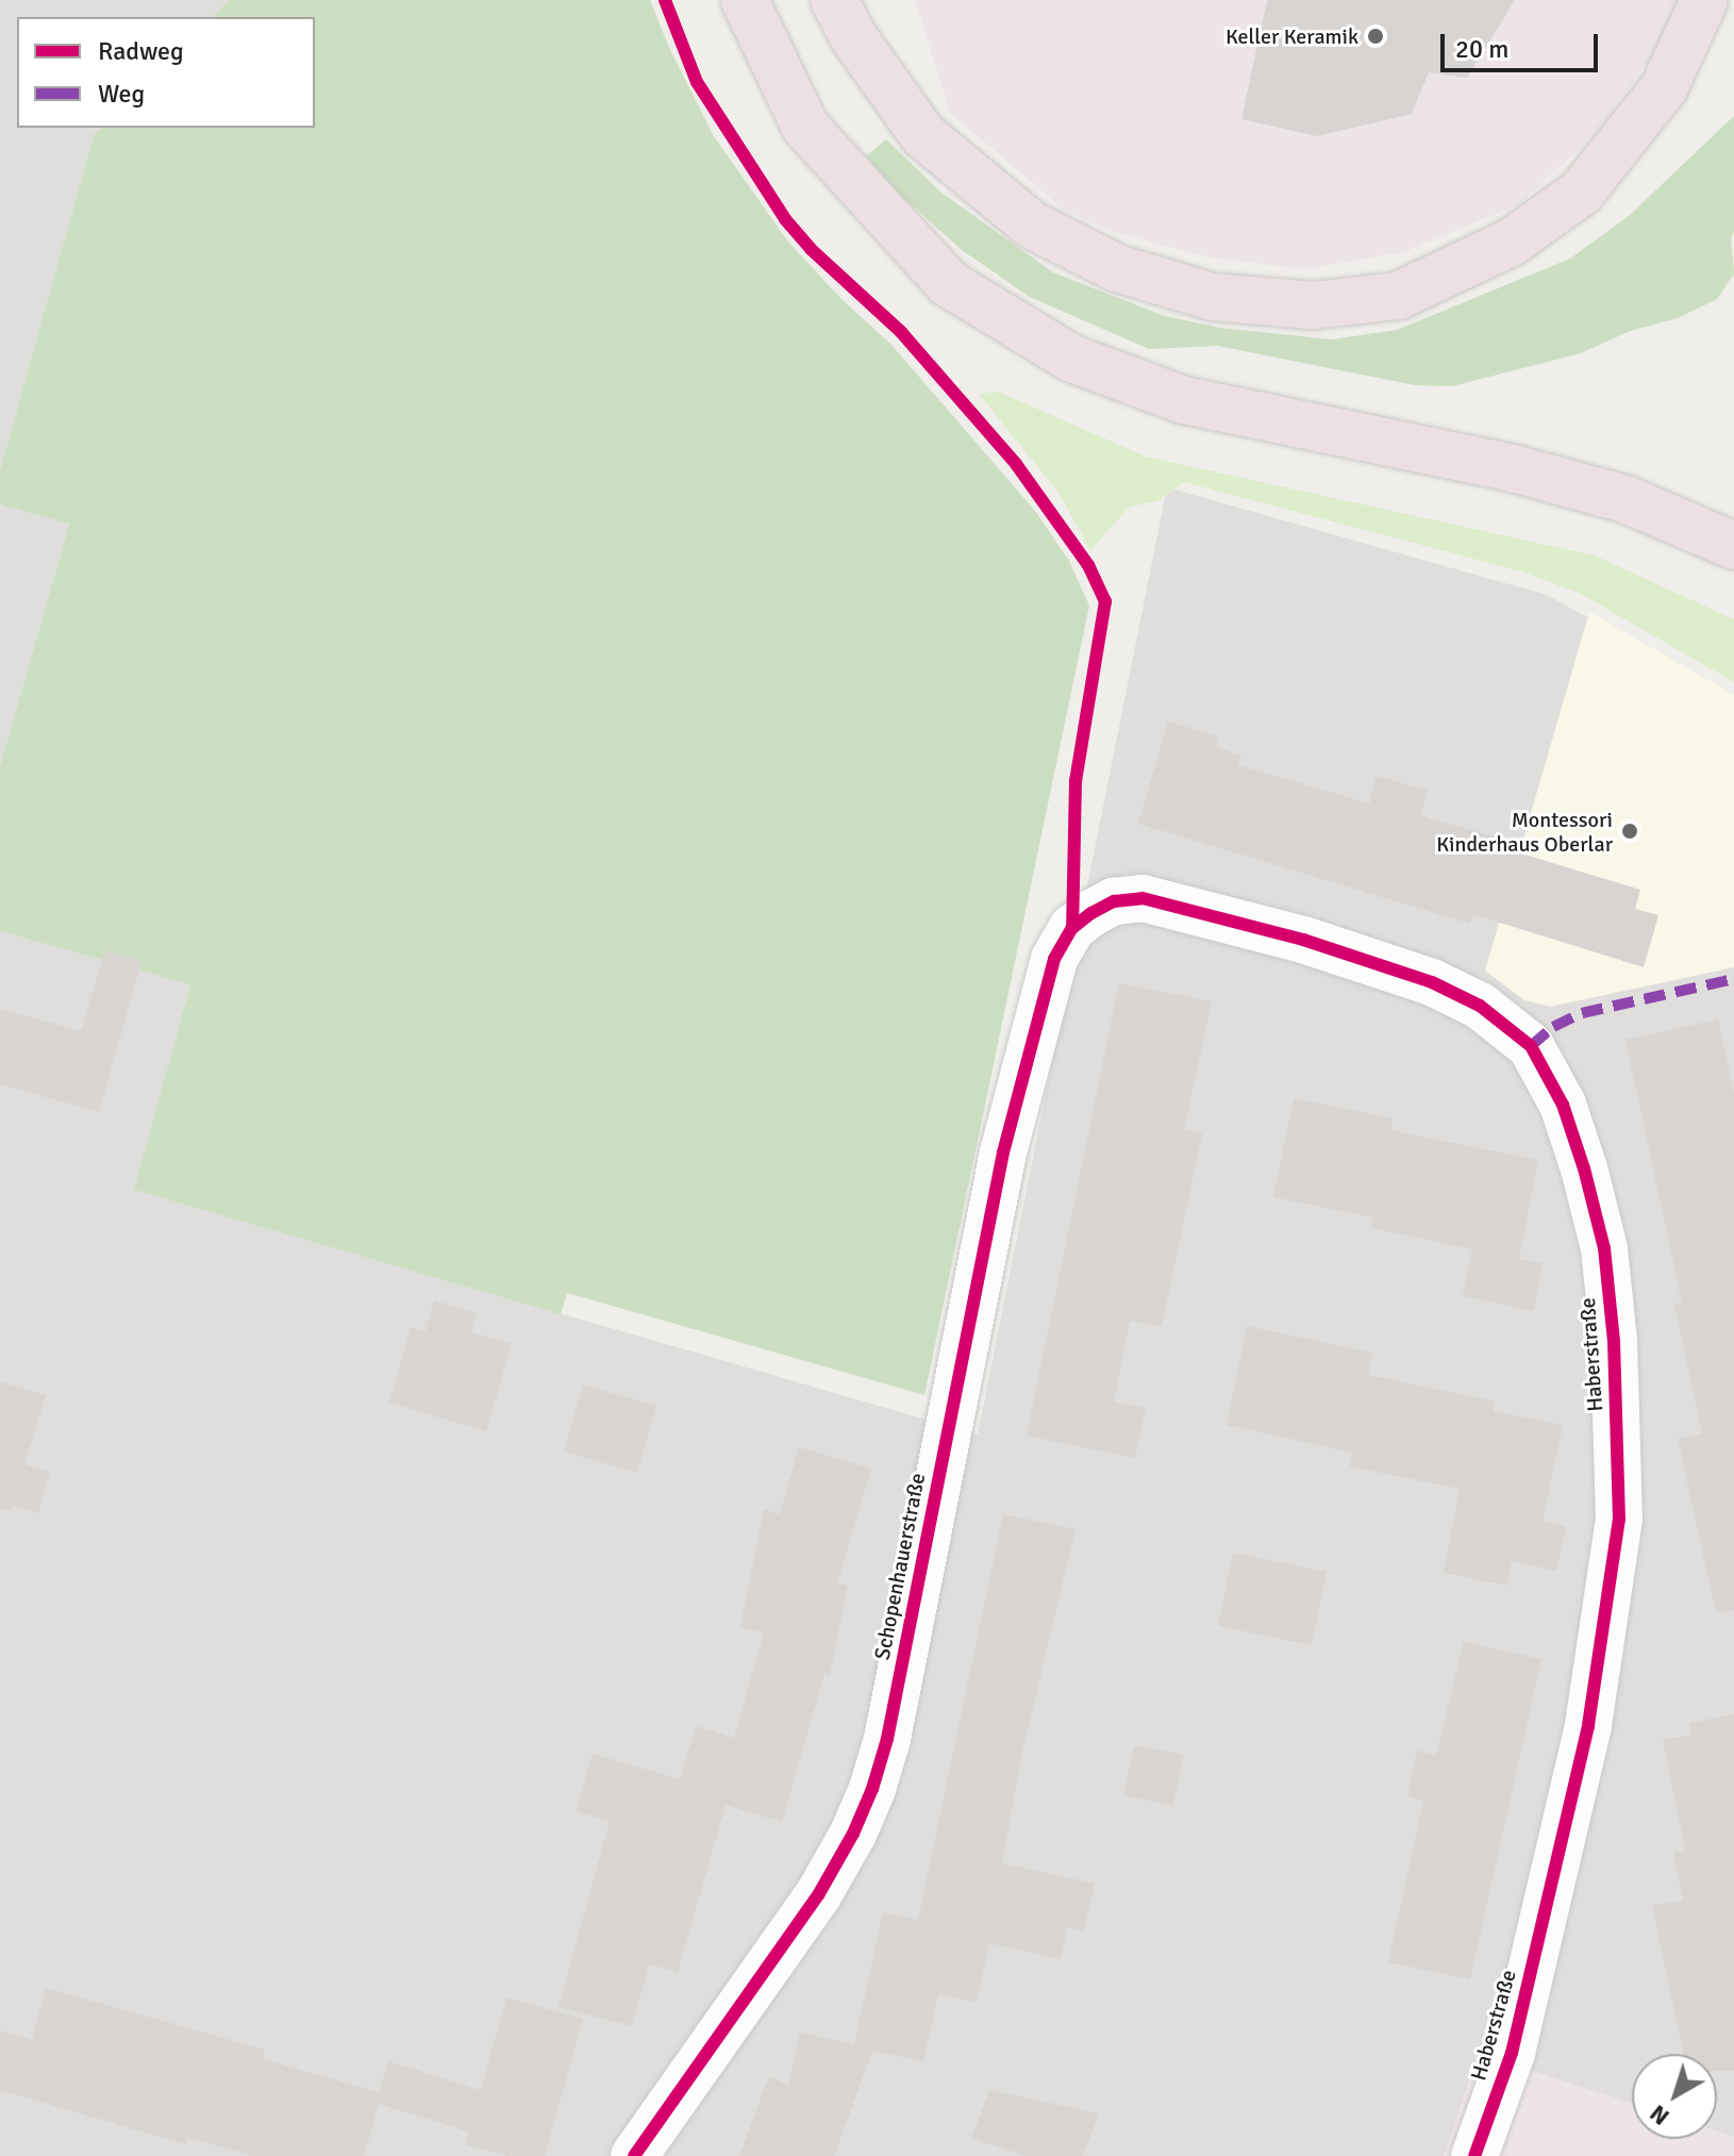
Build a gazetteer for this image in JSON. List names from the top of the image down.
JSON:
{
  "streets": {
    "street": ["Haberstraße", "Schopenhauerstraße"]
  },
  "crossings": [
    ["Haberstraße", "Schopenhauerstraße"]
  ],
  "places": ["Keller Keramik", "Montessori Kinderhaus Oberlar"],
  "legend": ["Radweg", "Weg"],
  "scale_bar": "20 m",
  "north": "bottom left"
}
